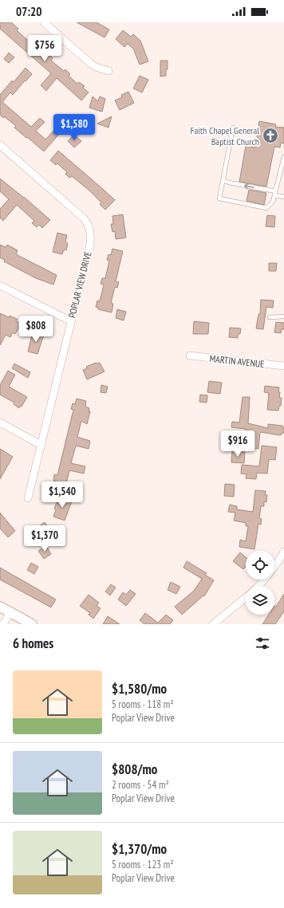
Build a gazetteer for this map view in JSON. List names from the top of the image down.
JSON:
{
  "streets": {
    "street": ["POPLAR VIEW DRIVE", "MARTIN AVENUE"]
  },
  "places": {
    "church": ["Faith Chapel General Baptist Church"]
  },
  "page": {
    "status": "07:20",
    "price": [
      "$756",
      "$1,580",
      "$808",
      "$916",
      "$1,540",
      "$1,370"
    ],
    "heading": "6 homes",
    "list": [
      {
        "name": "$1,580/mo",
        "note": "5 rooms · 118 m² · Poplar View Drive"
      },
      {
        "name": "$808/mo",
        "note": "2 rooms · 54 m² · Poplar View Drive"
      },
      {
        "name": "$1,370/mo",
        "note": "5 rooms · 123 m² · Poplar View Drive"
      }
    ]
  }
}
